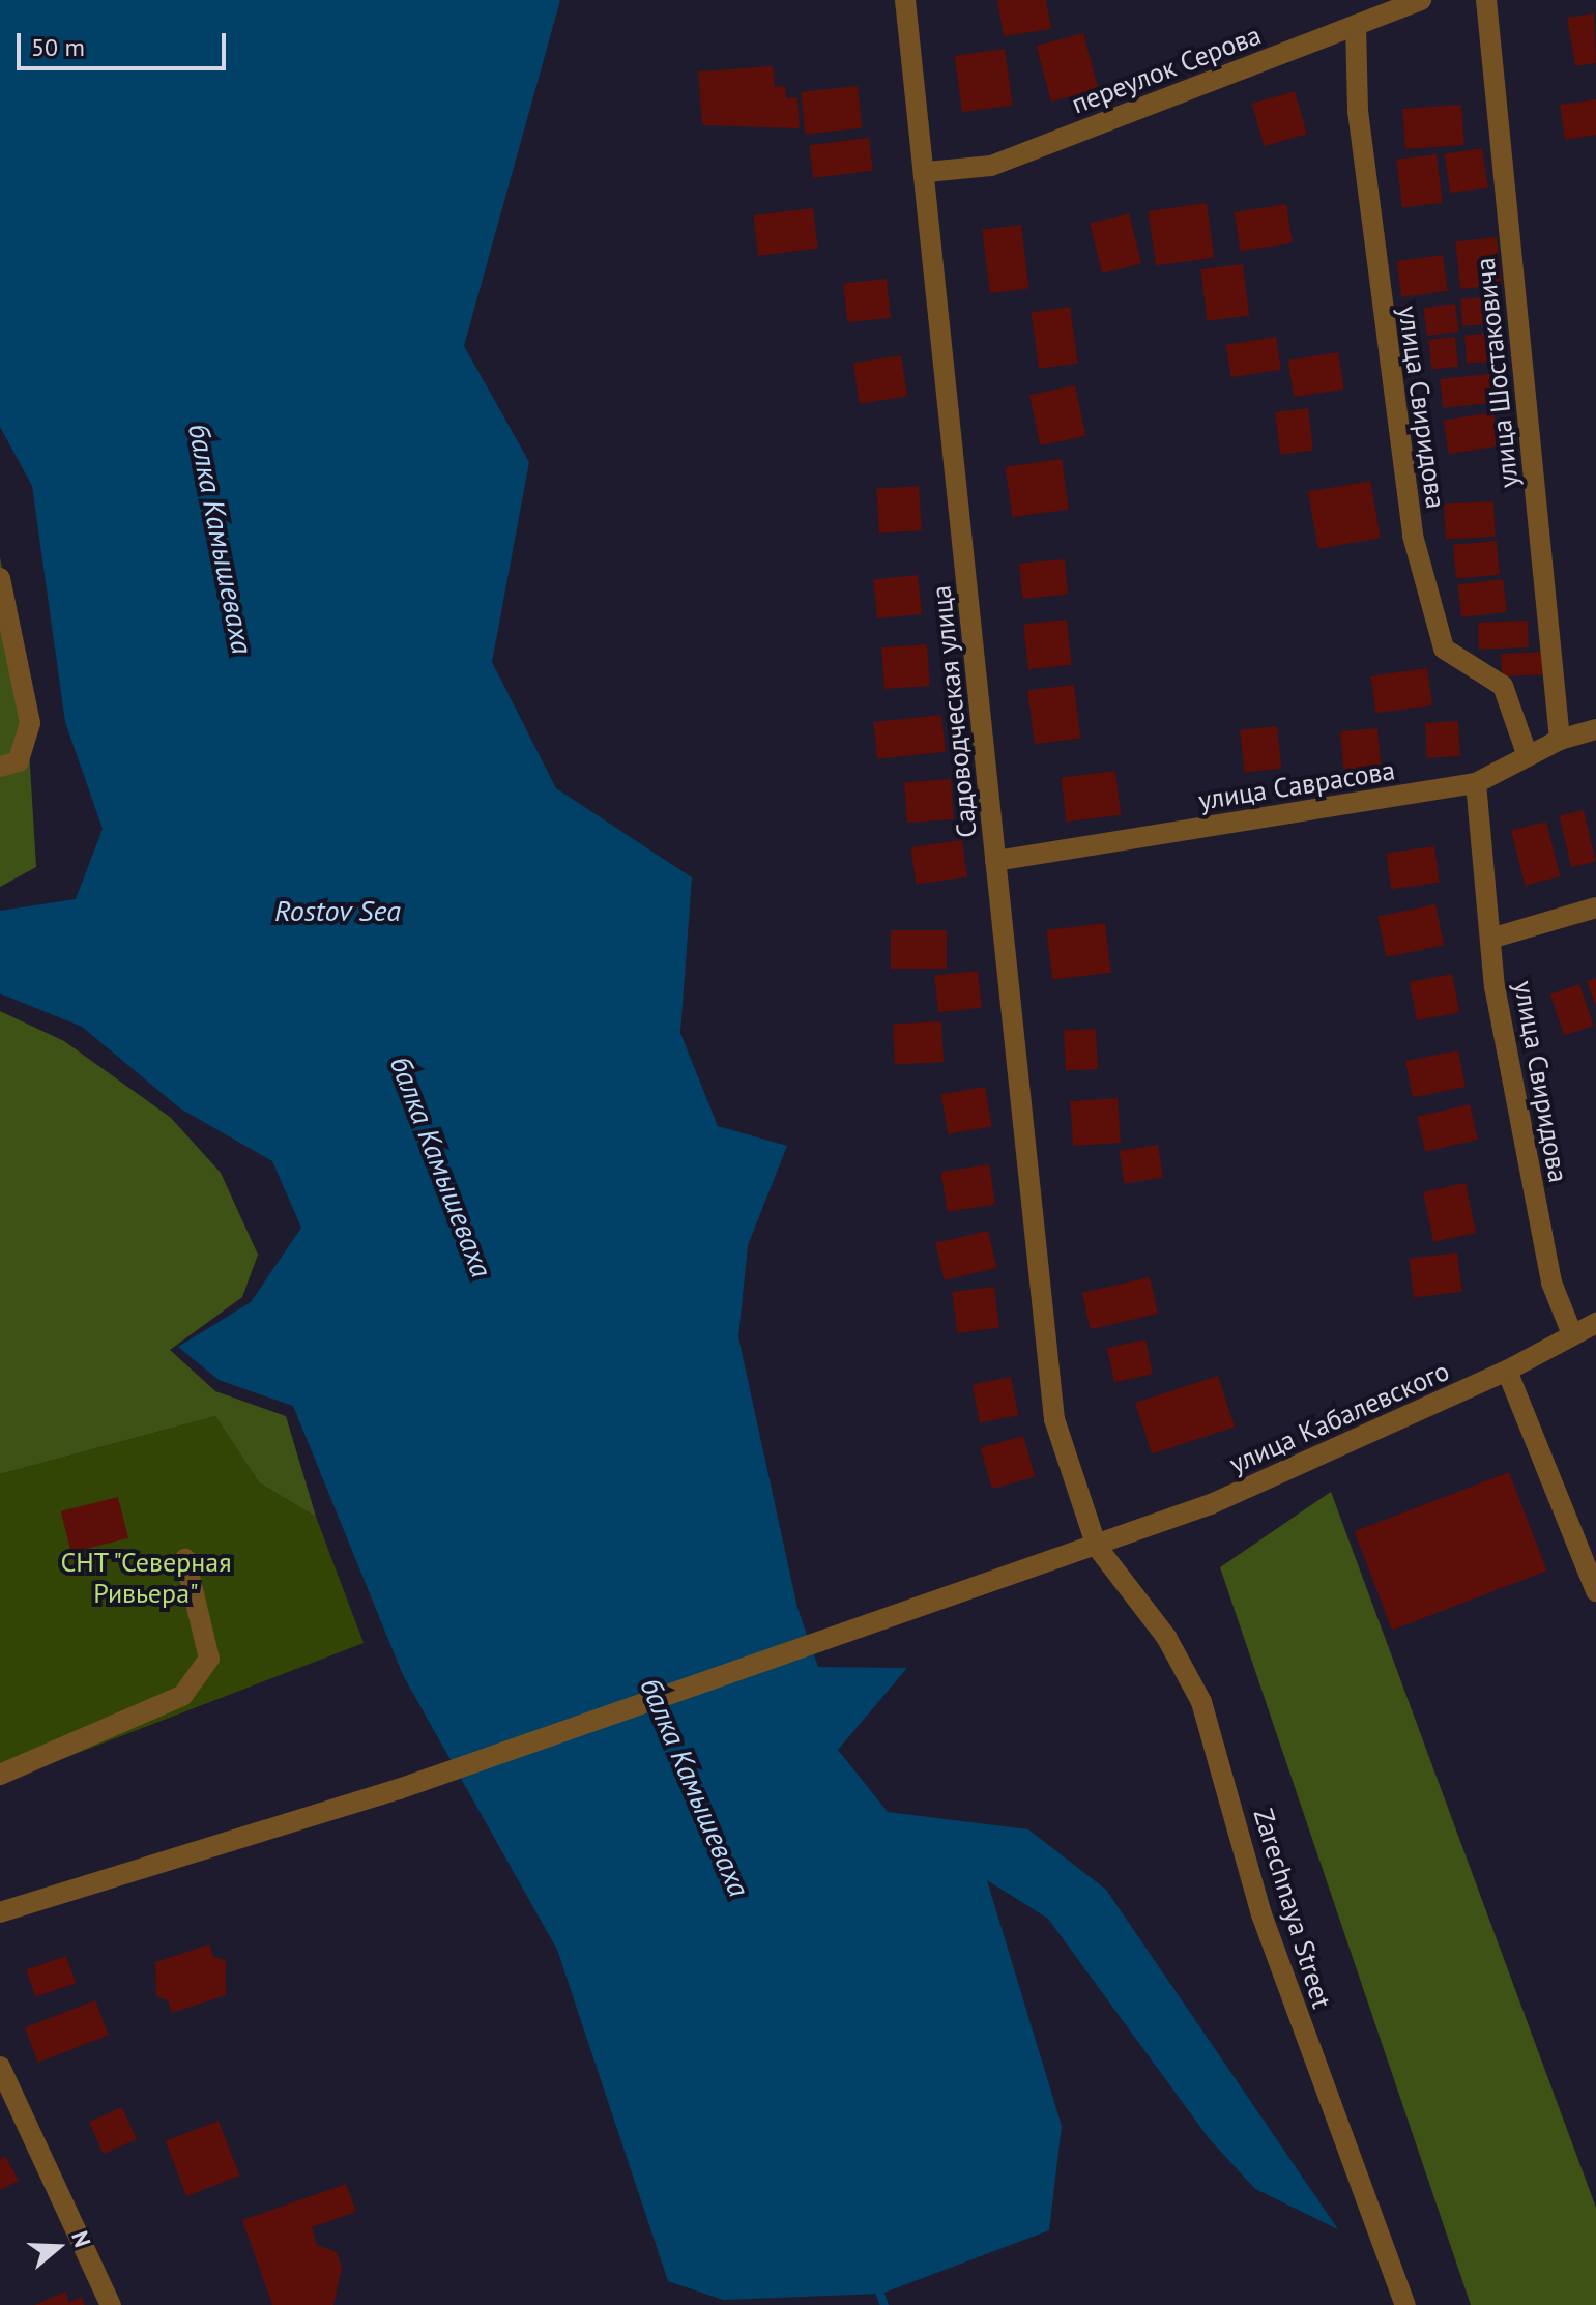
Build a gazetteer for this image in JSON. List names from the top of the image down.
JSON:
{
  "streets": {
    "street": [
      "переулок Серова",
      "улица Шостаковича",
      "улица Свиридова",
      "Садоводческая улица",
      "улица Саврасова",
      "улица Кабалевского",
      "Zarechnaya Street"
    ]
  },
  "crossings": [
    ["переулок Серова", "улица Свиридова"],
    ["переулок Серова", "Садоводческая улица"],
    ["улица Шостаковича", "улица Саврасова"],
    ["улица Свиридова", "улица Саврасова"],
    ["улица Свиридова", "улица Кабалевского"],
    ["Садоводческая улица", "улица Саврасова"],
    ["Садоводческая улица", "улица Кабалевского"],
    ["Садоводческая улица", "Zarechnaya Street"],
    ["улица Кабалевского", "Zarechnaya Street"]
  ],
  "water": ["балка Камышеваха", "Rostov Sea"],
  "parks": ["СНТ \"Северная Ривьера\""],
  "scale_bar": "50 m",
  "north": "right"
}
